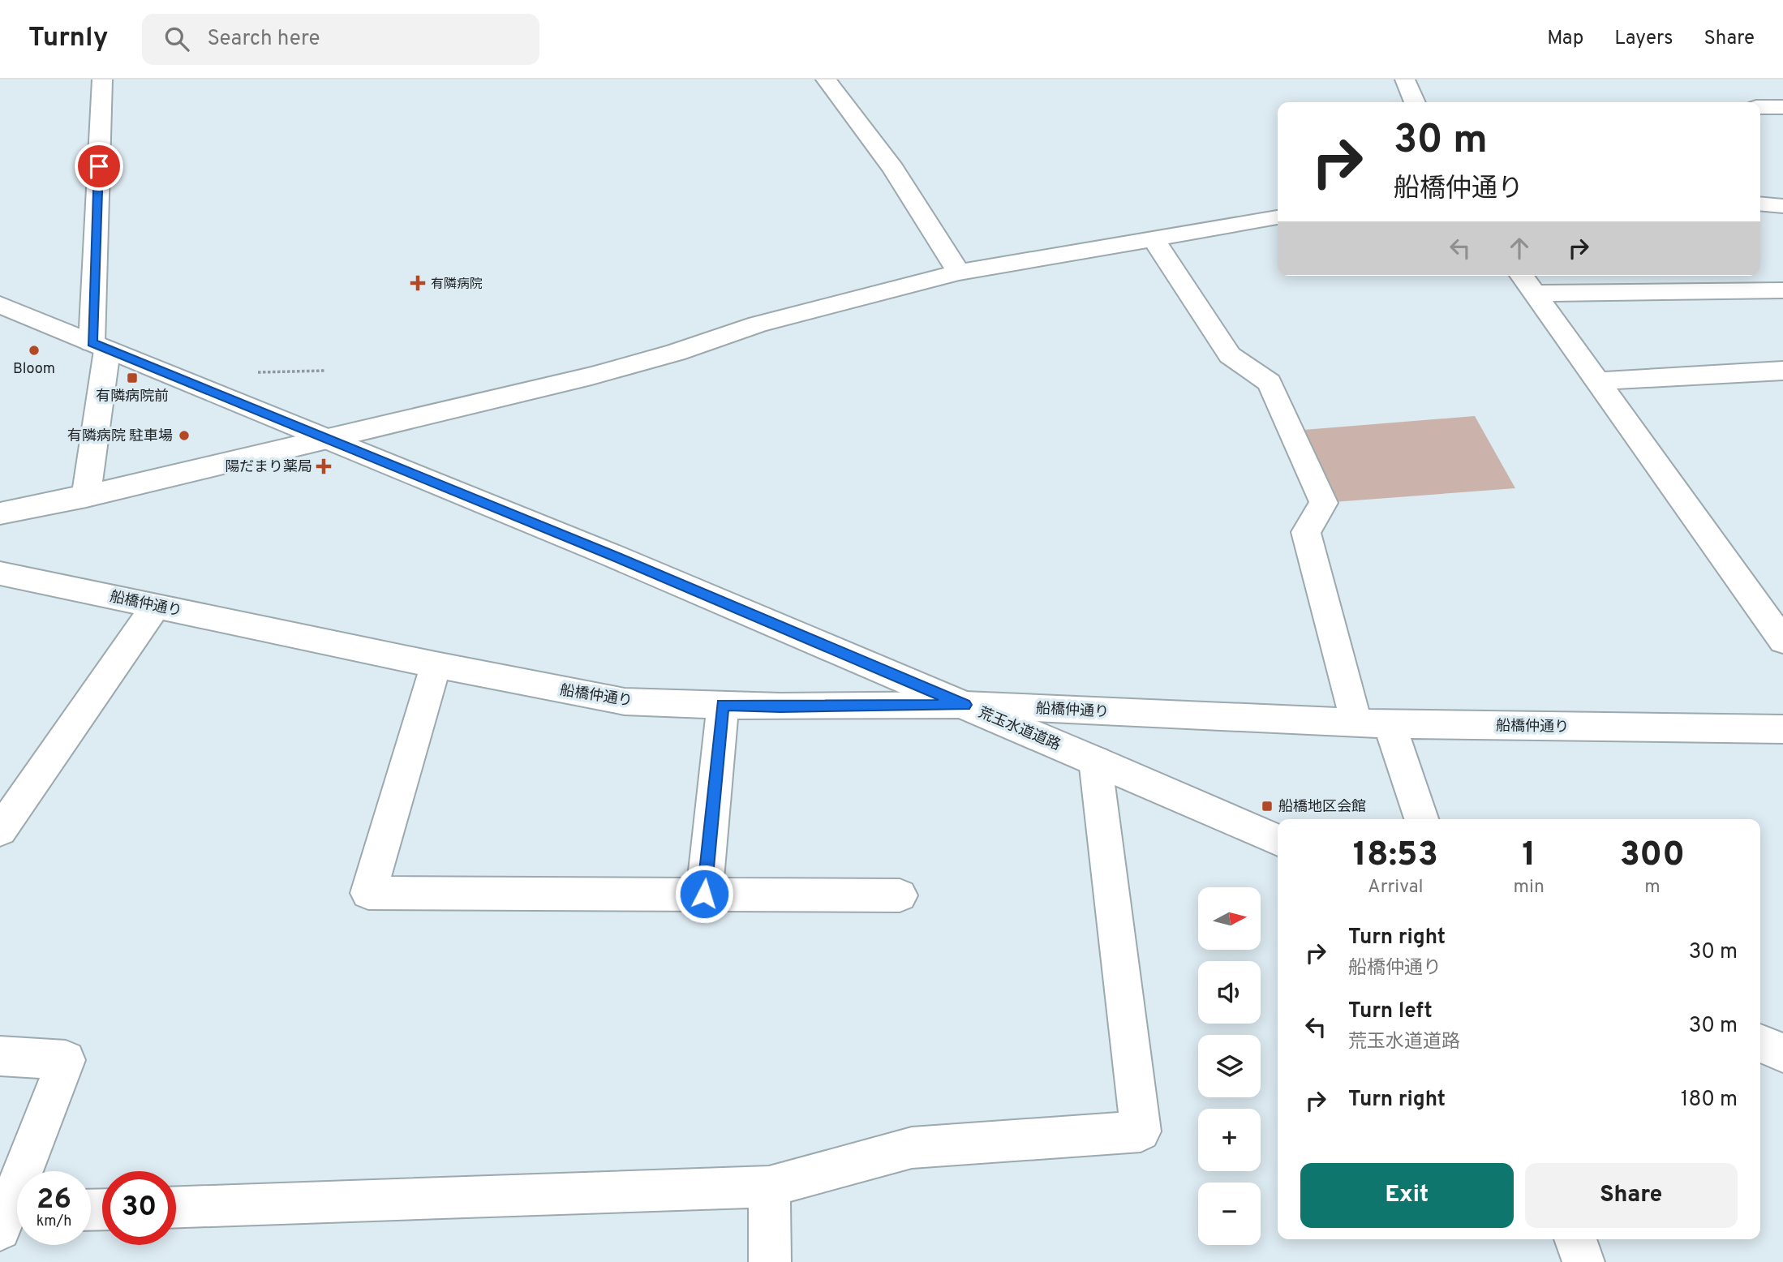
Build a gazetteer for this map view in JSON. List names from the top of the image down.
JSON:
{
  "streets": {
    "street": ["船橋仲通り", "荒玉水道道路"]
  },
  "crossings": [
    ["船橋仲通り", "荒玉水道道路"]
  ],
  "places": {
    "health": ["有隣病院", "陽だまり薬局"],
    "other": ["Bloom", "有隣病院 駐車場"],
    "transit": ["有隣病院前", "船橋地区会館"]
  },
  "north": "right",
  "page": {
    "header": "Turnly",
    "search": "Search here",
    "nav": ["Map", "Layers", "Share"],
    "turn": ["30 m", "船橋仲通り"],
    "eta": [
      "18:53",
      "Arrival",
      "1",
      "min",
      "300",
      "m"
    ],
    "map_buttons": ["+", "−"],
    "list": [
      {
        "name": "Turn right",
        "note": "船橋仲通り",
        "value": "30 m"
      },
      {
        "name": "Turn left",
        "note": "荒玉水道道路",
        "value": "30 m"
      },
      {
        "name": "Turn right",
        "value": "180 m"
      }
    ],
    "buttons": ["Exit", "Share"],
    "speed": "26 km/h",
    "limit": "30"
  }
}
